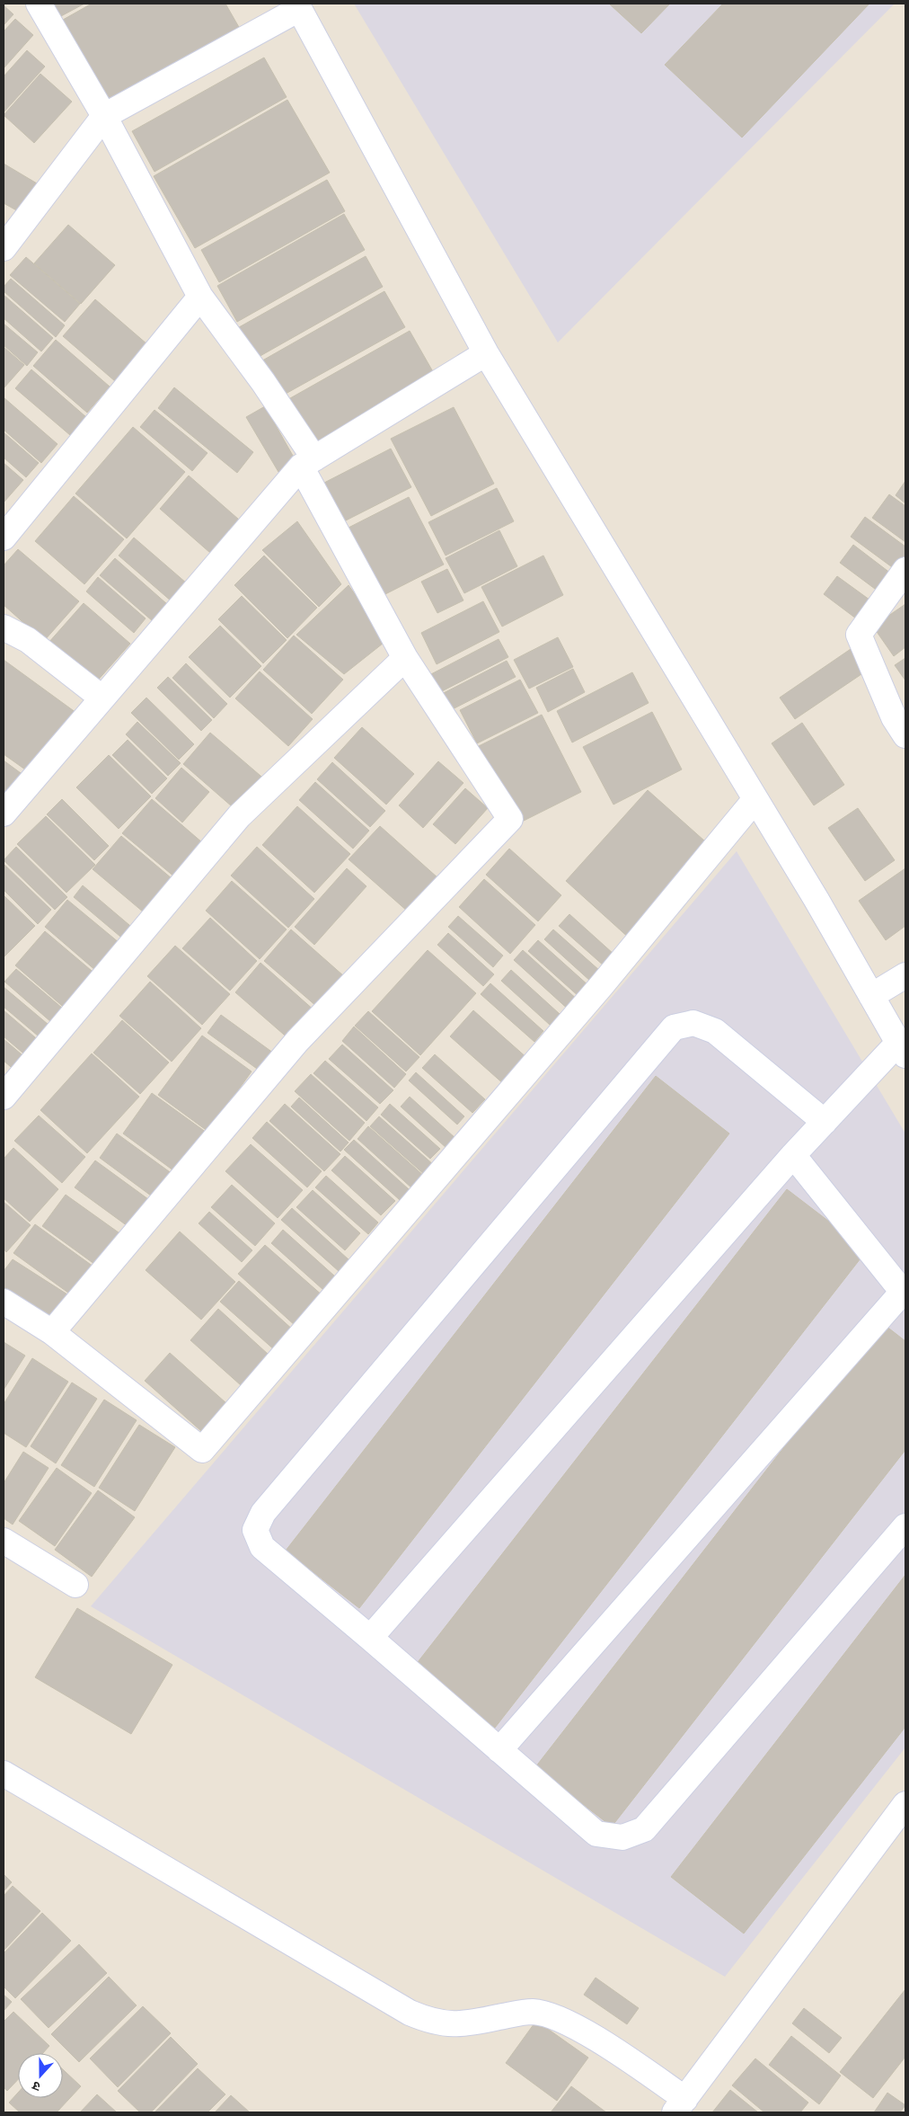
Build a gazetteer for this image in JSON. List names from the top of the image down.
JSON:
{
  "north": "bottom"
}
